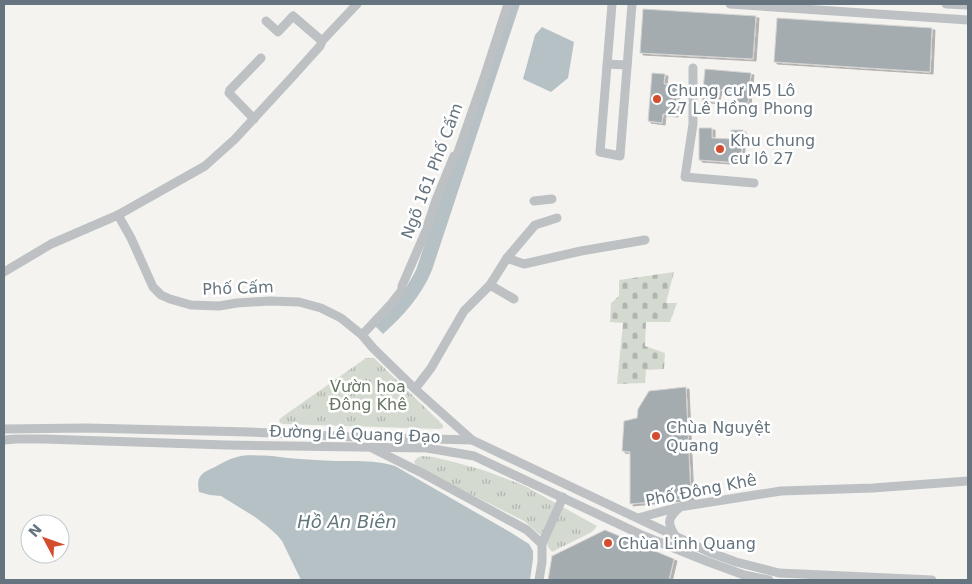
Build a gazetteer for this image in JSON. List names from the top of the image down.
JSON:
{
  "streets": {
    "street": [
      "Ngõ 161 Phố Cấm",
      "Phố Cấm",
      "Đường Lê Quang Đạo",
      "Phố Đông Khê"
    ]
  },
  "crossings": [
    ["Ngõ 161 Phố Cấm", "Phố Cấm"],
    ["Phố Cấm", "Phố Đông Khê"],
    ["Đường Lê Quang Đạo", "Phố Đông Khê"]
  ],
  "water": ["Hồ An Biên"],
  "parks": ["Vườn hoa Đông Khê"],
  "places": [
    "Chung cư M5 Lô 27 Lê Hồng Phong",
    "Khu chung cư lô 27",
    "Chùa Nguyệt Quang",
    "Chùa Linh Quang"
  ],
  "north": "top left"
}
